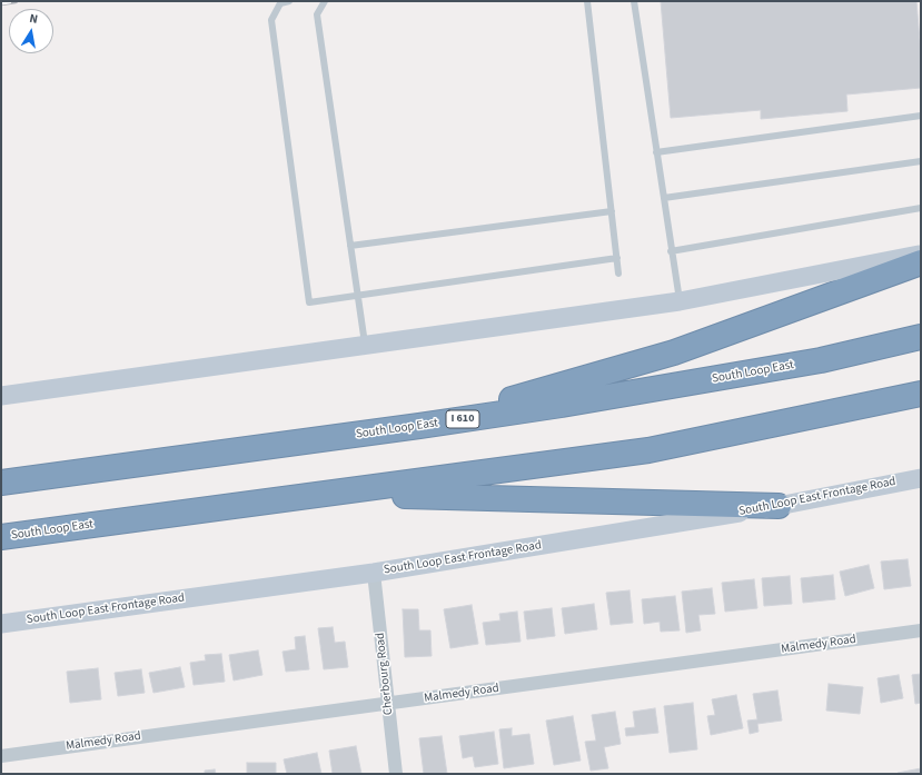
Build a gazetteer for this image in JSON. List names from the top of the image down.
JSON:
{
  "streets": {
    "highway": ["South Loop East", "I 610"],
    "main road": ["South Loop East Frontage Road"],
    "street": ["Malmedy Road", "Cherbourg Road"]
  },
  "crossings": [
    ["South Loop East Frontage Road", "Cherbourg Road"],
    ["Malmedy Road", "Cherbourg Road"]
  ],
  "north": "top"
}
